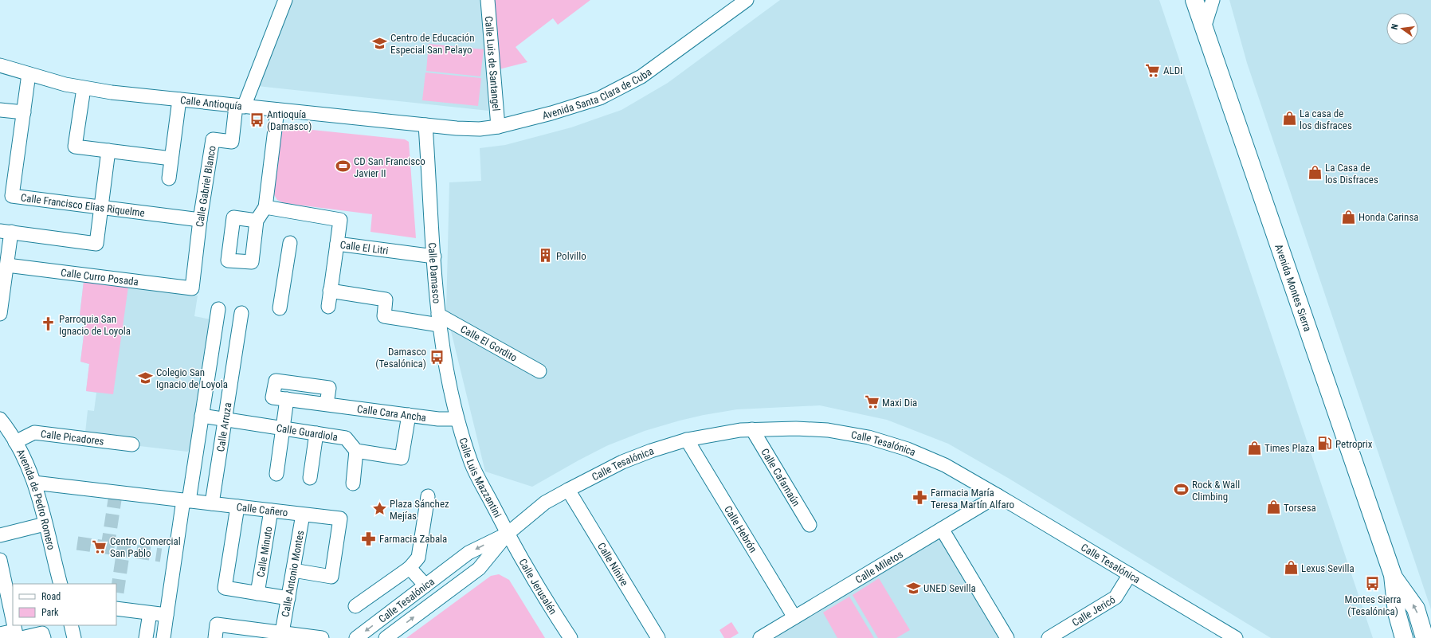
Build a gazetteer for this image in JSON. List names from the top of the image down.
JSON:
{
  "streets": {
    "main road": ["Avenida Montes Sierra"],
    "street": [
      "Calle Luis de Santangel",
      "Avenida Santa Clara de Cuba",
      "Calle Antioquía",
      "Calle Gabriel Blanco",
      "Calle Francisco Elias Riquelme",
      "Calle El Litri",
      "Calle Damasco",
      "Calle Curro Posada",
      "Calle El Gordito",
      "Calle Cara Ancha",
      "Calle Arruza",
      "Calle Guardiola",
      "Calle Picadores",
      "Calle Tesalónica",
      "Calle Luis Mazzantini",
      "Calle Cafarnaún",
      "Avenida de Pedro Romero",
      "Calle Cañero",
      "Calle Hebrón",
      "Calle Minuto",
      "Calle Nínive",
      "Calle Miletos",
      "Calle Antonio Montes",
      "Calle Jerusalén",
      "Calle Jericó"
    ]
  },
  "crossings": [
    ["Calle Luis de Santangel", "Avenida Santa Clara de Cuba"],
    ["Avenida Santa Clara de Cuba", "Calle Antioquía"],
    ["Avenida Santa Clara de Cuba", "Calle Damasco"],
    ["Calle Antioquía", "Calle Gabriel Blanco"],
    ["Calle Antioquía", "Calle Francisco Elias Riquelme"],
    ["Calle Antioquía", "Calle Damasco"],
    ["Calle Gabriel Blanco", "Calle Francisco Elias Riquelme"],
    ["Calle Gabriel Blanco", "Calle Curro Posada"],
    ["Calle El Litri", "Calle Damasco"],
    ["Calle Damasco", "Calle El Gordito"],
    ["Calle Damasco", "Calle Cara Ancha"],
    ["Calle Damasco", "Calle Luis Mazzantini"],
    ["Calle Cara Ancha", "Calle Luis Mazzantini"],
    ["Calle Arruza", "Calle Guardiola"],
    ["Calle Arruza", "Calle Cañero"],
    ["Calle Picadores", "Avenida de Pedro Romero"],
    ["Calle Tesalónica", "Calle Luis Mazzantini"],
    ["Calle Tesalónica", "Calle Cafarnaún"],
    ["Calle Tesalónica", "Calle Hebrón"],
    ["Calle Tesalónica", "Calle Nínive"],
    ["Calle Tesalónica", "Calle Miletos"],
    ["Calle Tesalónica", "Calle Jerusalén"],
    ["Calle Tesalónica", "Calle Jericó"],
    ["Calle Luis Mazzantini", "Calle Jerusalén"],
    ["Avenida de Pedro Romero", "Calle Cañero"],
    ["Calle Cañero", "Calle Minuto"],
    ["Calle Cañero", "Calle Antonio Montes"],
    ["Calle Hebrón", "Calle Miletos"]
  ],
  "places": {
    "school or university": ["Centro de Educación Especial San Pelayo", "Colegio San Ignacio de Loyola", "UNED Sevilla"],
    "supermarket": ["ALDI", "Maxi Dia", "Centro Comercial San Pablo"],
    "shop": [
      "La casa de los disfraces",
      "La Casa de los Disfraces",
      "Honda Carinsa",
      "Times Plaza",
      "Torsesa",
      "Lexus Sevilla"
    ],
    "bus stop": ["Antioquía (Damasco)", "Damasco (Tesalónica)", "Montes Sierra (Tesalónica)"],
    "sports": ["CD San Francisco Javier II", "Rock & Wall Climbing"],
    "building": ["Polvillo"],
    "church": ["Parroquia San Ignacio de Loyola"],
    "fuel station": ["Petroprix"],
    "pharmacy": ["Farmacia María Teresa Martín Alfaro", "Farmacia Zabala"],
    "place": ["Plaza Sánchez Mejías"]
  },
  "legend": ["Road", "Park"],
  "north": "left"
}
